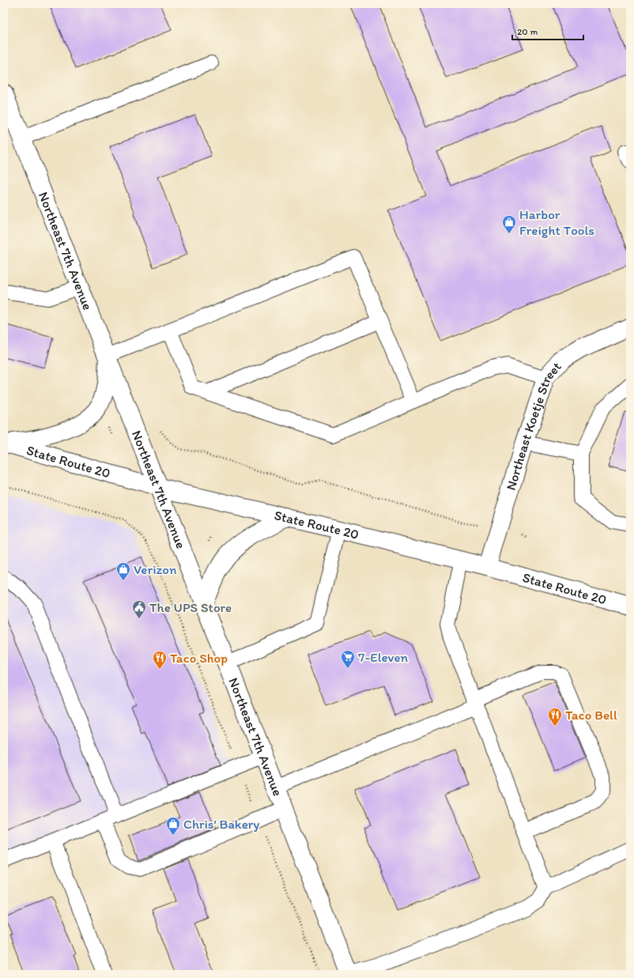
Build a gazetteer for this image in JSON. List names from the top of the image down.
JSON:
{
  "streets": {
    "street": ["Northeast 7th Avenue", "Northeast Koetje Street", "State Route 20"]
  },
  "crossings": [
    ["Northeast 7th Avenue", "State Route 20"],
    ["Northeast Koetje Street", "State Route 20"]
  ],
  "places": {
    "shop": ["Harbor Freight Tools", "Verizon", "Chris' Bakery"],
    "public building": ["The UPS Store"],
    "supermarket": ["7-Eleven"],
    "restaurant": ["Taco Shop", "Taco Bell"]
  },
  "scale_bar": "20 m"
}
